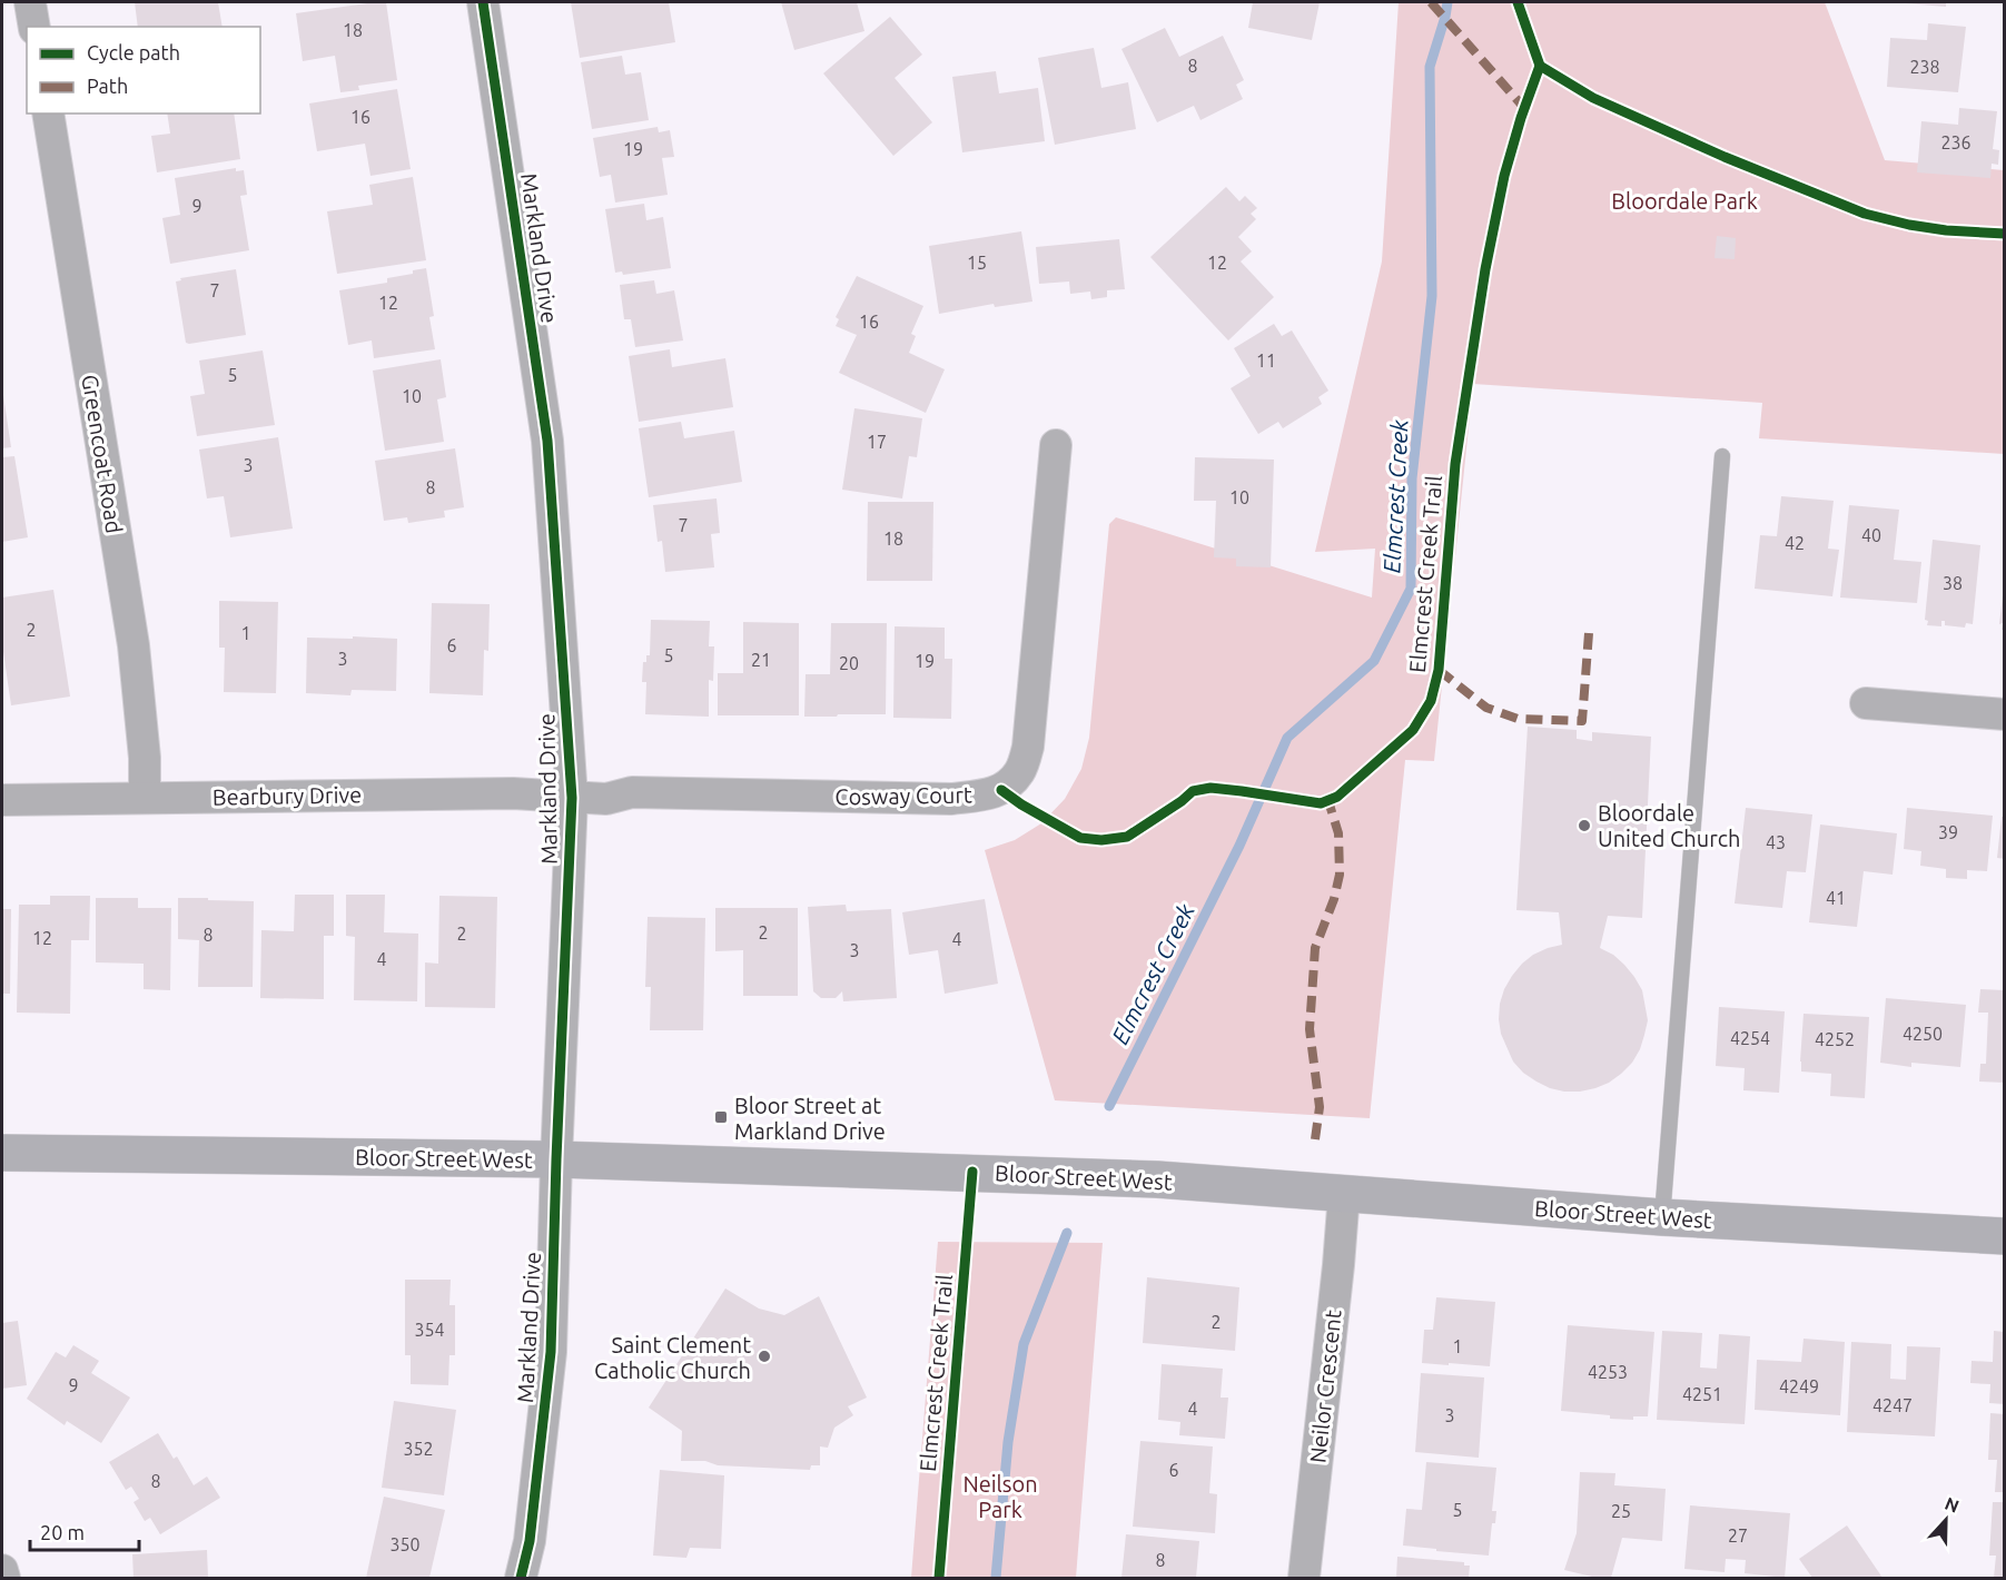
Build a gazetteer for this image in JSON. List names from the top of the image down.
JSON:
{
  "streets": {
    "main road": ["Bloor Street West"],
    "street": [
      "Markland Drive",
      "Greencoat Road",
      "Bearbury Drive",
      "Cosway Court",
      "Neilor Crescent"
    ],
    "cycle path": ["Elmcrest Creek Trail"]
  },
  "crossings": [
    ["Markland Drive", "Bearbury Drive"],
    ["Markland Drive", "Cosway Court"],
    ["Markland Drive", "Bloor Street West"],
    ["Greencoat Road", "Bearbury Drive"],
    ["Bearbury Drive", "Cosway Court"],
    ["Bloor Street West", "Neilor Crescent"]
  ],
  "water": ["Elmcrest Creek"],
  "parks": ["Bloordale Park", "Neilson Park"],
  "places": {
    "other": ["Bloordale United Church", "Saint Clement Catholic Church"],
    "transit": ["Bloor Street at Markland Drive"]
  },
  "house_numbers": [
    "18",
    "8",
    "238",
    "16",
    "236",
    "19",
    "9",
    "15",
    "12",
    "7",
    "12",
    "16",
    "11",
    "5",
    "10",
    "17",
    "3",
    "8",
    "10",
    "7",
    "40",
    "18",
    "42",
    "38",
    "2",
    "1",
    "6",
    "5",
    "3",
    "21",
    "19",
    "20",
    "39",
    "43",
    "41",
    "2",
    "2",
    "8",
    "12",
    "4",
    "3",
    "4",
    "4250",
    "4254",
    "4252",
    "2",
    "354",
    "1",
    "4253",
    "9",
    "4249",
    "4251",
    "4247",
    "4",
    "3",
    "352",
    "6",
    "8",
    "5",
    "25",
    "27",
    "350",
    "8"
  ],
  "legend": ["Cycle path", "Path"],
  "scale_bar": "20 m",
  "north": "top"
}
